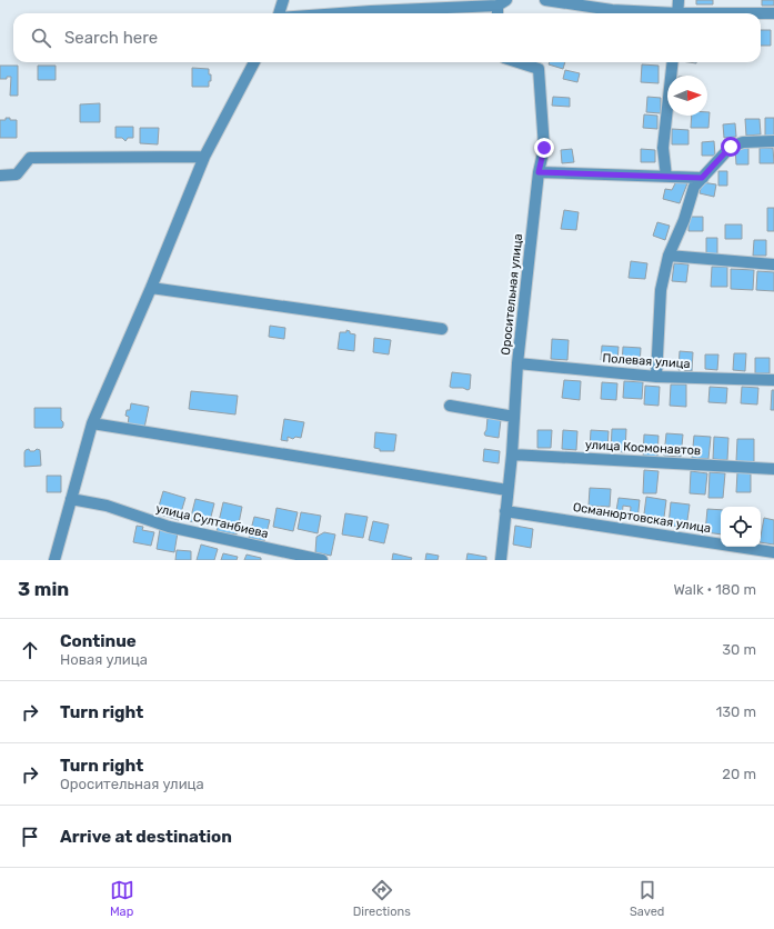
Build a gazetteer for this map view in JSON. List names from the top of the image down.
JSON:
{
  "streets": {
    "street": [
      "Оросительная улица",
      "Полевая улица",
      "улица Космонавтов",
      "Османюртовская улица",
      "улица Султанбиева"
    ]
  },
  "crossings": [
    ["Оросительная улица", "Полевая улица"],
    ["Оросительная улица", "улица Космонавтов"],
    ["Оросительная улица", "Османюртовская улица"]
  ],
  "north": "right",
  "page": {
    "search": "Search here",
    "heading": ["3 min", "Walk · 180 m"],
    "list": [
      ["Continue", "Новая улица", "30 m"],
      ["Turn right", "130 m"],
      ["Turn right", "Оросительная улица", "20 m"],
      "Arrive at destination"
    ],
    "nav": ["Map", "Directions", "Saved"]
  }
}
